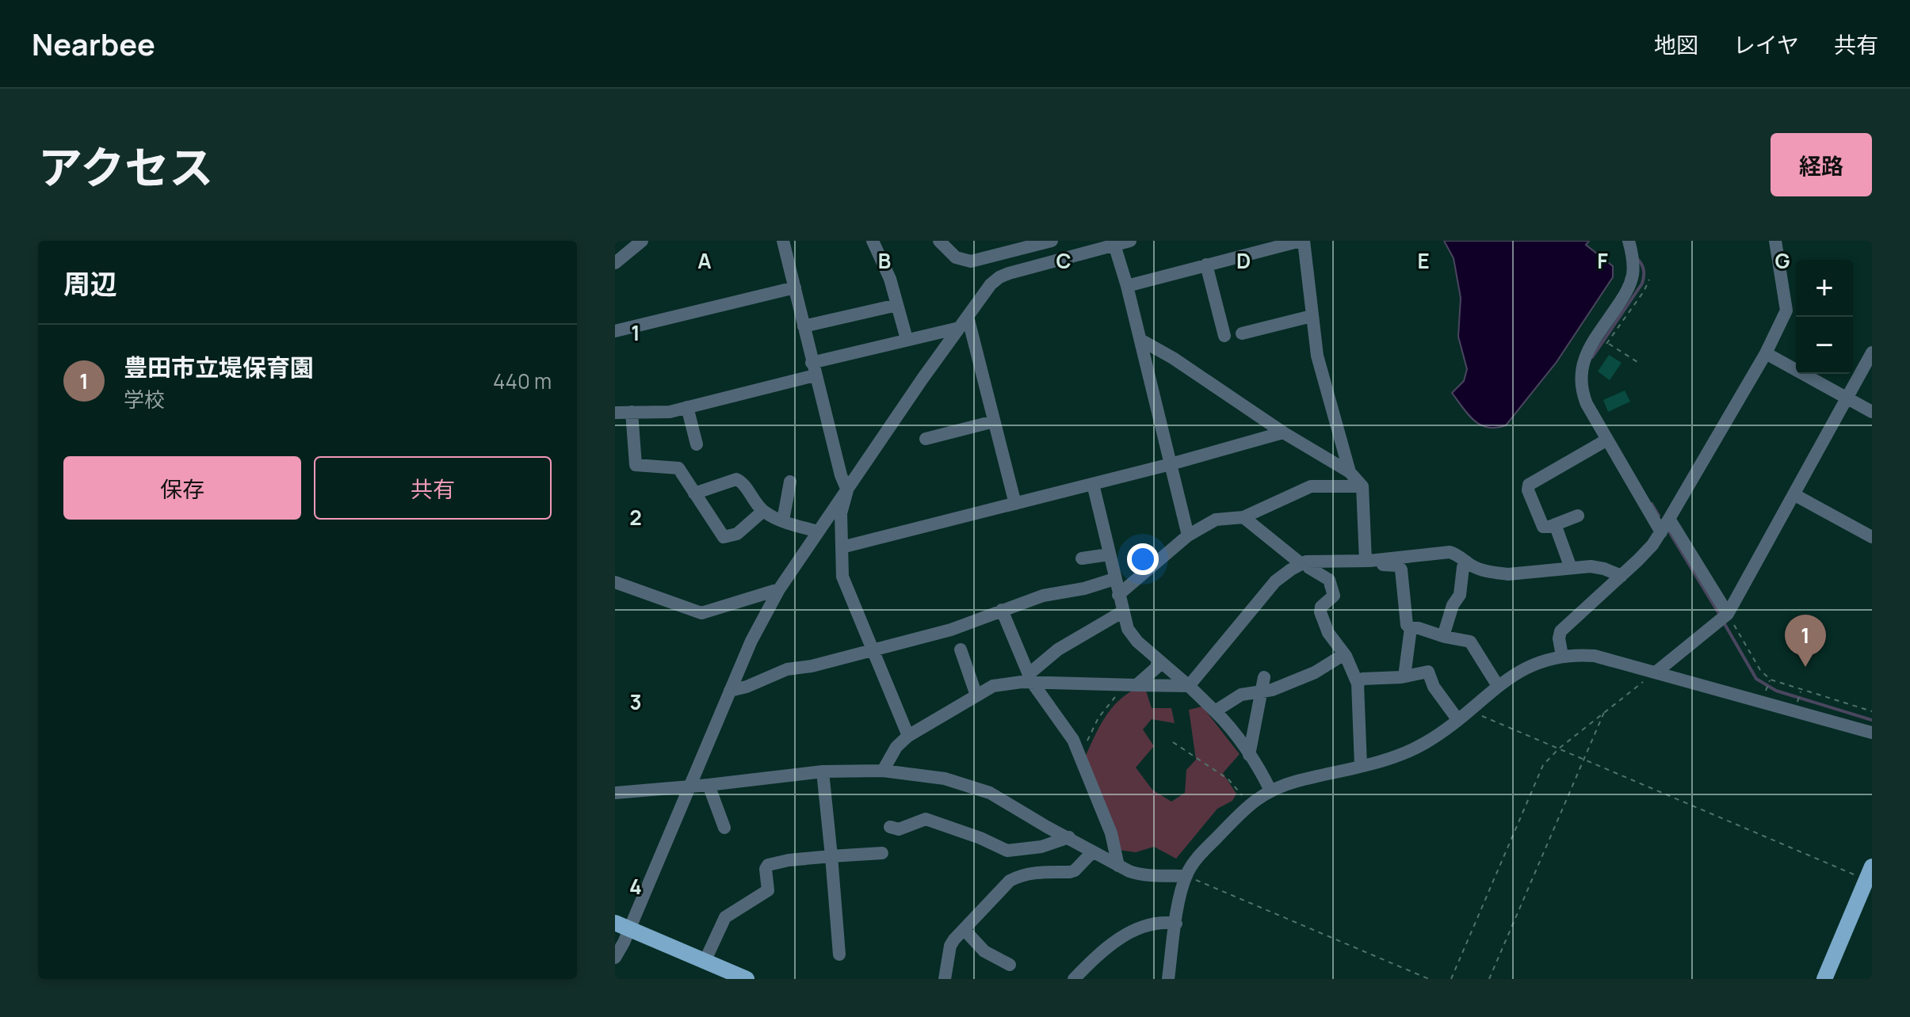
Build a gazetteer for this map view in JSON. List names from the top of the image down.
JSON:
{
  "page": {
    "header": "Nearbee",
    "nav": ["地図", "レイヤ", "共有"],
    "title": "アクセス",
    "buttons": [
      "経路",
      ["保存", "共有"]
    ],
    "heading": "周辺",
    "map_buttons": ["+", "−"],
    "list": [
      {
        "mark": "1",
        "name": "豊田市立堤保育園",
        "note": "学校",
        "value": "440 m"
      }
    ],
    "pins": "1"
  },
  "grid": {
    "columns": [
      "A",
      "B",
      "C",
      "D",
      "E",
      "F",
      "G"
    ],
    "rows": [
      "1",
      "2",
      "3",
      "4"
    ]
  }
}
